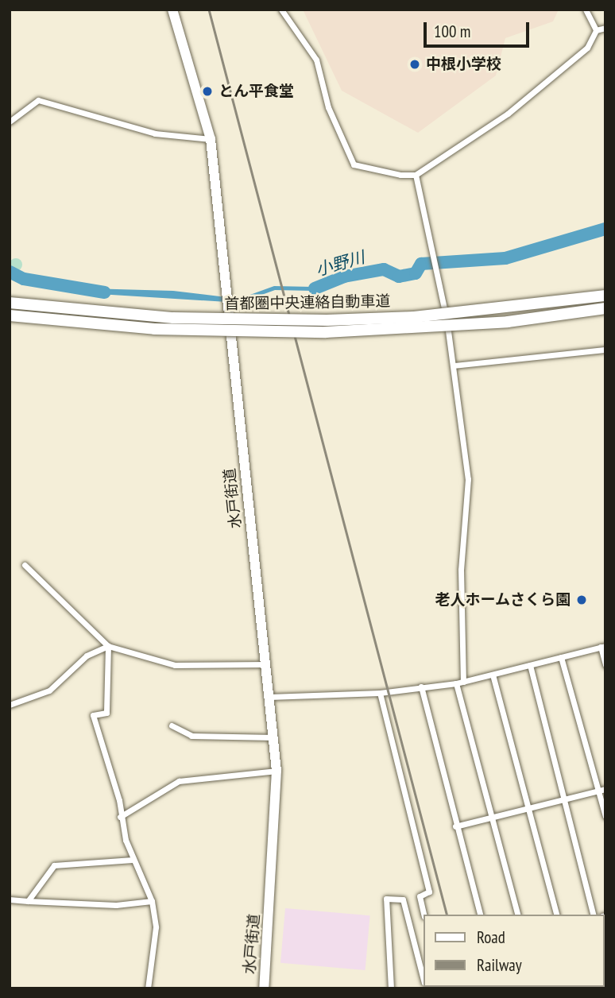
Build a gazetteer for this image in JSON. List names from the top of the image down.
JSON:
{
  "streets": {
    "highway": ["首都圏中央連絡自動車道", "水戸街道"]
  },
  "water": ["小野川"],
  "places": ["中根小学校", "とん平食堂", "老人ホームさくら園"],
  "legend": ["Road", "Railway"],
  "scale_bar": "100 m"
}
